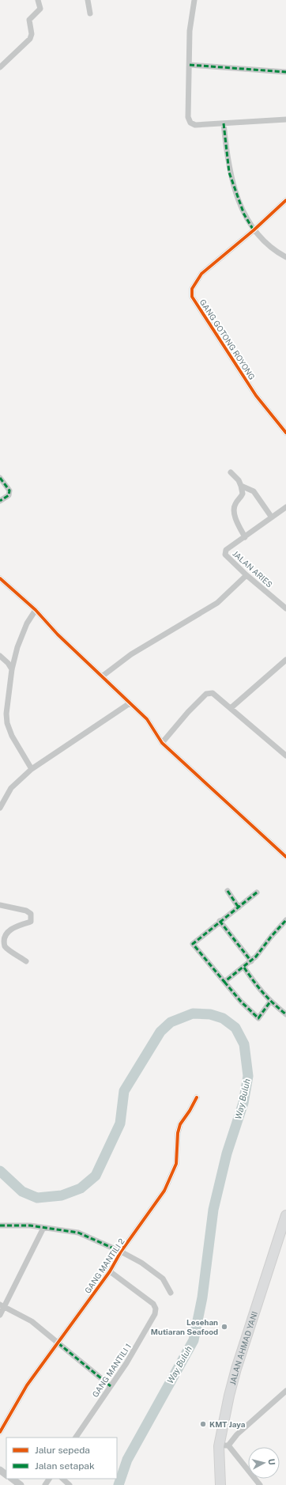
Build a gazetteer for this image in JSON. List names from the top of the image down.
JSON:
{
  "streets": {
    "highway": ["JALAN AHMAD YANI"],
    "street": [
      "GANG GOTONG ROYONG",
      "JALAN ARIES",
      "GANG MANTILI 2",
      "GANG MANTILI 1"
    ]
  },
  "crossings": [
    ["GANG MANTILI 2", "GANG MANTILI 1"]
  ],
  "water": ["Way Buluh"],
  "places": ["Lesehan Mutiaran Seafood", "KMT Jaya"],
  "legend": ["Jalur sepeda", "Jalan setapak"],
  "north": "right"
}
